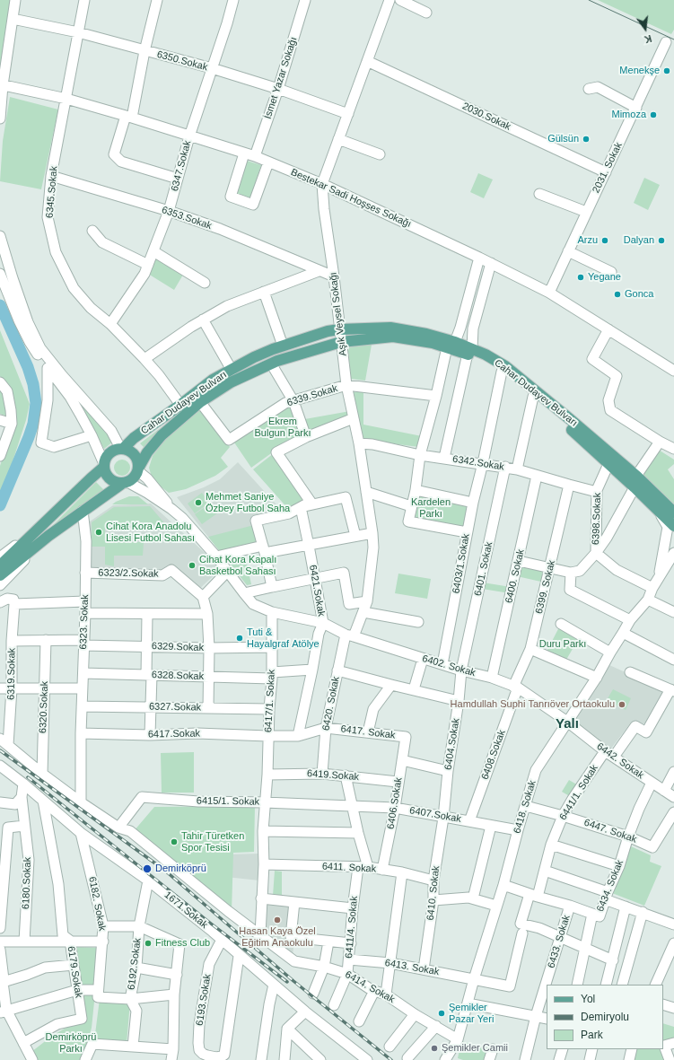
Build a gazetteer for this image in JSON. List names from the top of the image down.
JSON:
{
  "streets": {
    "main road": ["Cahar Dudayev Bulvarı"],
    "street": [
      "6350.Sokak",
      "İsmet Yazar Sokağı",
      "2030.Sokak",
      "6347.Sokak",
      "2031. Sokak",
      "6345.Sokak",
      "Bestekar Sadi Hoşses Sokağı",
      "6353.Sokak",
      "Aşık Veysel Sokağı",
      "6339.Sokak",
      "6342.Sokak",
      "6398.Sokak",
      "6403/1.Sokak",
      "6401. Sokak",
      "6323/2.Sokak",
      "6400. Sokak",
      "6399. Sokak",
      "6421.Sokak",
      "6323. Sokak",
      "6329.Sokak",
      "6402. Sokak",
      "6319.Sokak",
      "6328.Sokak",
      "6417/1. Sokak",
      "6420. Sokak",
      "6320.Sokak",
      "6327.Sokak",
      "6417. Sokak",
      "6417.Sokak",
      "6404.Sokak",
      "6408.Sokak",
      "6442. Sokak",
      "6419.Sokak",
      "6441/1. Sokak",
      "6415/1. Sokak",
      "6406.Sokak",
      "6418. Sokak",
      "6407.Sokak",
      "6447. Sokak",
      "6411. Sokak",
      "6180.Sokak",
      "6434. Sokak",
      "6410. Sokak",
      "6182. Sokak",
      "1671.Sokak",
      "6411/4. Sokak",
      "6433. Sokak",
      "6192.Sokak",
      "6413. Sokak",
      "6179.Sokak",
      "6414. Sokak",
      "6193.Sokak"
    ]
  },
  "crossings": [
    ["6350.Sokak", "İsmet Yazar Sokağı"],
    ["6350.Sokak", "6347.Sokak"],
    ["6350.Sokak", "6345.Sokak"],
    ["6350.Sokak", "Aşık Veysel Sokağı"],
    ["İsmet Yazar Sokağı", "Bestekar Sadi Hoşses Sokağı"],
    ["2030.Sokak", "2031. Sokak"],
    ["2030.Sokak", "Aşık Veysel Sokağı"],
    ["6347.Sokak", "6345.Sokak"],
    ["6347.Sokak", "Bestekar Sadi Hoşses Sokağı"],
    ["6347.Sokak", "6353.Sokak"],
    ["2031. Sokak", "Bestekar Sadi Hoşses Sokağı"],
    ["6345.Sokak", "Bestekar Sadi Hoşses Sokağı"],
    ["6345.Sokak", "6353.Sokak"],
    ["6345.Sokak", "Cahar Dudayev Bulvarı"],
    ["Bestekar Sadi Hoşses Sokağı", "Aşık Veysel Sokağı"],
    ["6353.Sokak", "Aşık Veysel Sokağı"],
    ["Aşık Veysel Sokağı", "Cahar Dudayev Bulvarı"],
    ["Aşık Veysel Sokağı", "6339.Sokak"],
    ["Aşık Veysel Sokağı", "6342.Sokak"],
    ["Aşık Veysel Sokağı", "6402. Sokak"],
    ["Aşık Veysel Sokağı", "6420. Sokak"],
    ["Cahar Dudayev Bulvarı", "6339.Sokak"],
    ["Cahar Dudayev Bulvarı", "6398.Sokak"],
    ["Cahar Dudayev Bulvarı", "6403/1.Sokak"],
    ["6342.Sokak", "6398.Sokak"],
    ["6342.Sokak", "6403/1.Sokak"],
    ["6342.Sokak", "6401. Sokak"],
    ["6342.Sokak", "6400. Sokak"],
    ["6342.Sokak", "6399. Sokak"],
    ["6403/1.Sokak", "6402. Sokak"],
    ["6401. Sokak", "6402. Sokak"],
    ["6401. Sokak", "6404.Sokak"],
    ["6323/2.Sokak", "6323. Sokak"],
    ["6400. Sokak", "6402. Sokak"],
    ["6399. Sokak", "6402. Sokak"],
    ["6399. Sokak", "6408.Sokak"],
    ["6421.Sokak", "6402. Sokak"],
    ["6421.Sokak", "6328.Sokak"],
    ["6421.Sokak", "6417. Sokak"],
    ["6323. Sokak", "6329.Sokak"],
    ["6323. Sokak", "6328.Sokak"],
    ["6323. Sokak", "6327.Sokak"],
    ["6323. Sokak", "6417.Sokak"],
    ["6329.Sokak", "6417/1. Sokak"],
    ["6402. Sokak", "6417/1. Sokak"],
    ["6402. Sokak", "6420. Sokak"],
    ["6402. Sokak", "6404.Sokak"],
    ["6402. Sokak", "6408.Sokak"],
    ["6402. Sokak", "6442. Sokak"],
    ["6402. Sokak", "6418. Sokak"],
    ["6328.Sokak", "6417/1. Sokak"],
    ["6417/1. Sokak", "6327.Sokak"],
    ["6417/1. Sokak", "6417. Sokak"],
    ["6417/1. Sokak", "6417.Sokak"],
    ["6417/1. Sokak", "6419.Sokak"],
    ["6417/1. Sokak", "6415/1. Sokak"],
    ["6417/1. Sokak", "6411. Sokak"],
    ["6417/1. Sokak", "6414. Sokak"],
    ["6420. Sokak", "6417. Sokak"],
    ["6420. Sokak", "6419.Sokak"],
    ["6417. Sokak", "6417.Sokak"],
    ["6417. Sokak", "6406.Sokak"],
    ["6404.Sokak", "6407.Sokak"],
    ["6404.Sokak", "6410. Sokak"],
    ["6408.Sokak", "6407.Sokak"],
    ["6442. Sokak", "6441/1. Sokak"],
    ["6442. Sokak", "6418. Sokak"],
    ["6442. Sokak", "6434. Sokak"],
    ["6419.Sokak", "6406.Sokak"],
    ["6441/1. Sokak", "6447. Sokak"],
    ["6441/1. Sokak", "6433. Sokak"],
    ["6415/1. Sokak", "6407.Sokak"],
    ["6406.Sokak", "6407.Sokak"],
    ["6406.Sokak", "6411. Sokak"],
    ["6418. Sokak", "6407.Sokak"],
    ["6418. Sokak", "6447. Sokak"],
    ["6418. Sokak", "6413. Sokak"],
    ["6418. Sokak", "6414. Sokak"],
    ["6407.Sokak", "6410. Sokak"],
    ["6447. Sokak", "6434. Sokak"],
    ["6411. Sokak", "6410. Sokak"],
    ["6411. Sokak", "6411/4. Sokak"],
    ["6180.Sokak", "1671.Sokak"],
    ["6410. Sokak", "6413. Sokak"],
    ["6182. Sokak", "1671.Sokak"],
    ["1671.Sokak", "6192.Sokak"],
    ["1671.Sokak", "6179.Sokak"],
    ["1671.Sokak", "6193.Sokak"],
    ["6411/4. Sokak", "6413. Sokak"],
    ["6411/4. Sokak", "6414. Sokak"]
  ],
  "districts": ["Yalı"],
  "parks": [
    "Ekrem Bulgun Parkı",
    "Kardelen Parkı",
    "Duru Parkı",
    "Demirköprü Parkı"
  ],
  "places": [
    "Menekşe",
    "Mimoza",
    "Gülsün",
    "Arzu",
    "Dalyan",
    "Yegane",
    "Gonca",
    "Mehmet Saniye Özbey Futbol Saha",
    "Cihat Kora Anadolu Lisesi Futbol Sahası",
    "Cihat Kora Kapalı Basketbol Sahası",
    "Tuti & Hayalgraf Atölye",
    "Hamdullah Suphi Tanrıöver Ortaokulu",
    "Tahir Türetken Spor Tesisi",
    "Demirköprü",
    "Hasan Kaya Özel Eğitim Anaokulu",
    "Fitness Club",
    "Şemikler Pazar Yeri",
    "Şemikler Camii"
  ],
  "legend": ["Yol", "Demiryolu", "Park"],
  "north": "bottom"
}
